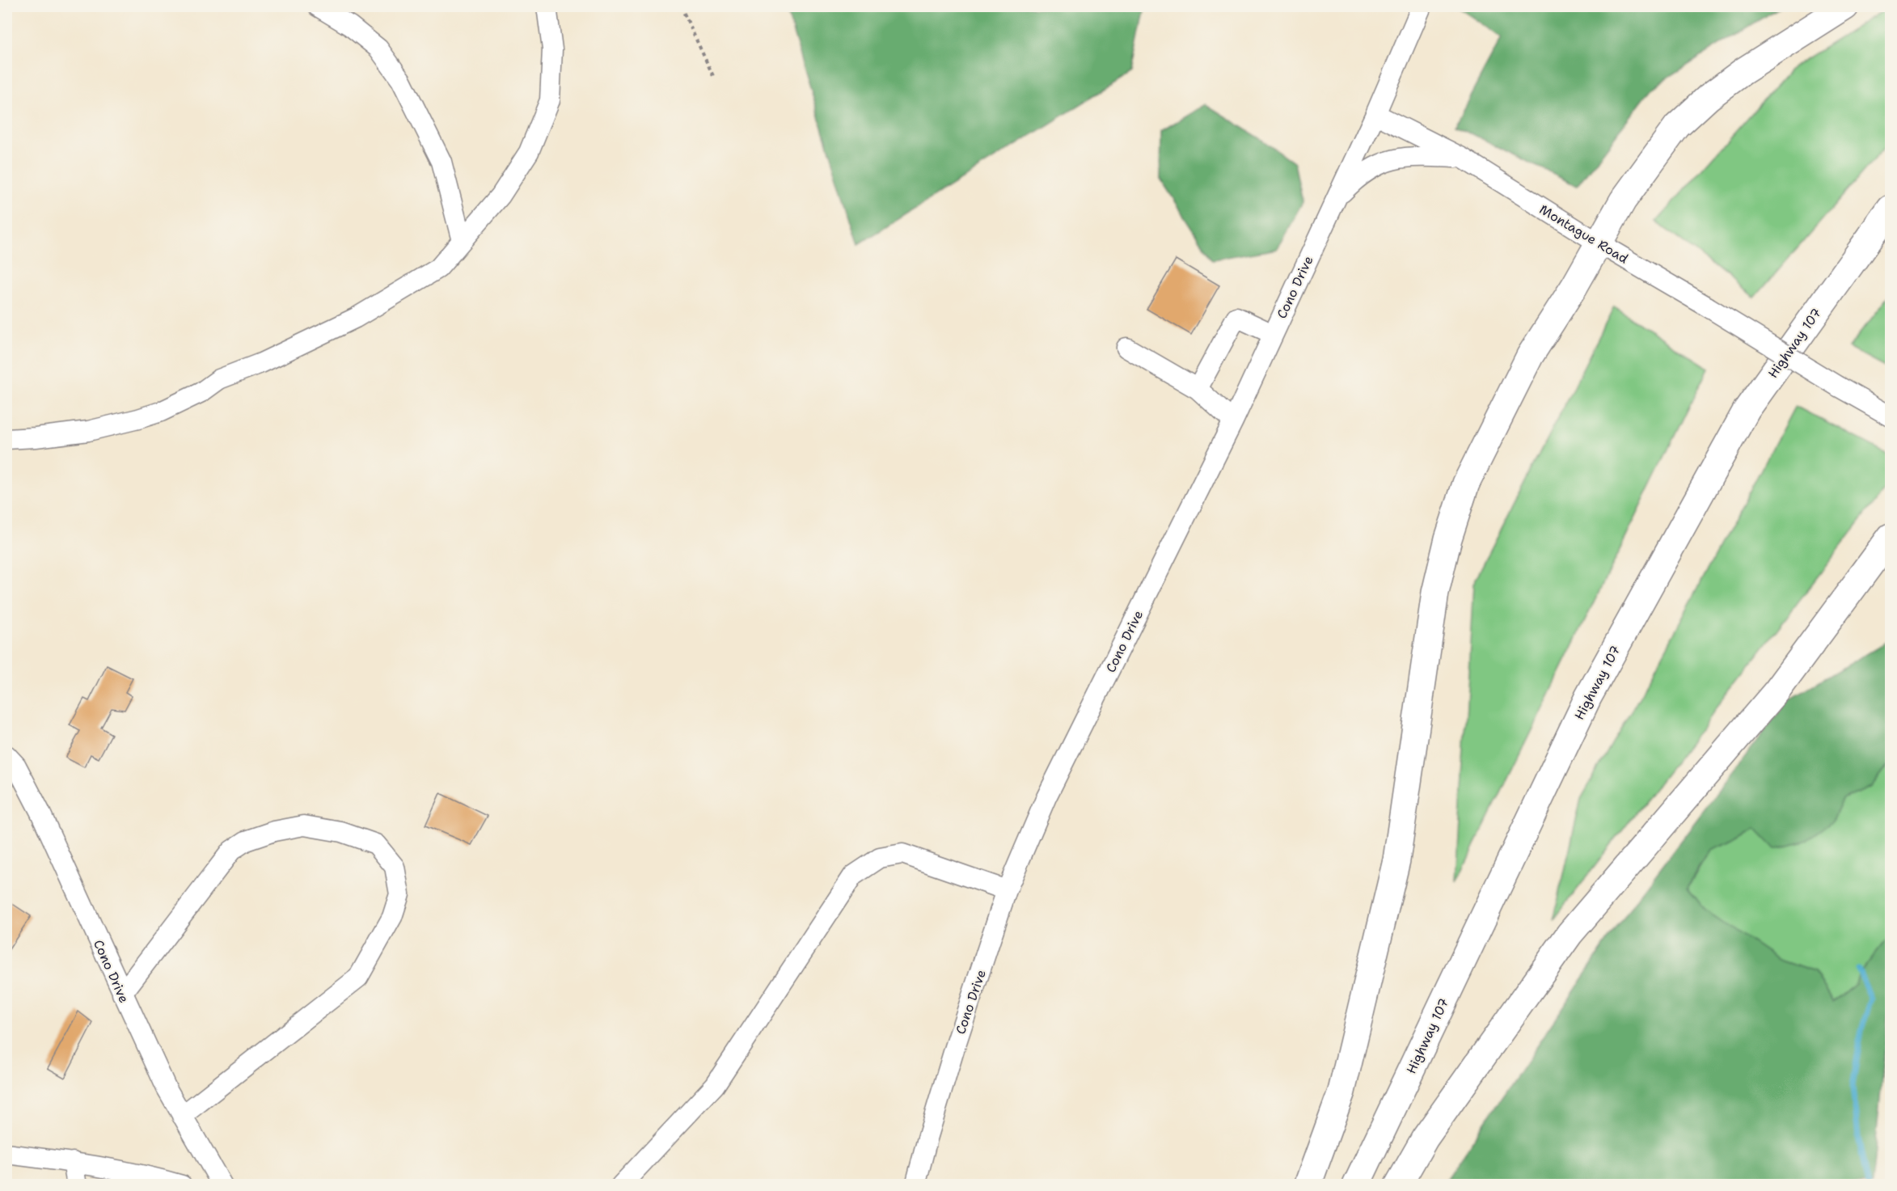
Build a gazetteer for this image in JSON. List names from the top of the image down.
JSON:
{
  "streets": {
    "highway": ["Highway 107"],
    "street": ["Montague Road", "Cono Drive"]
  },
  "crossings": [
    ["Montague Road", "Cono Drive"]
  ]
}
